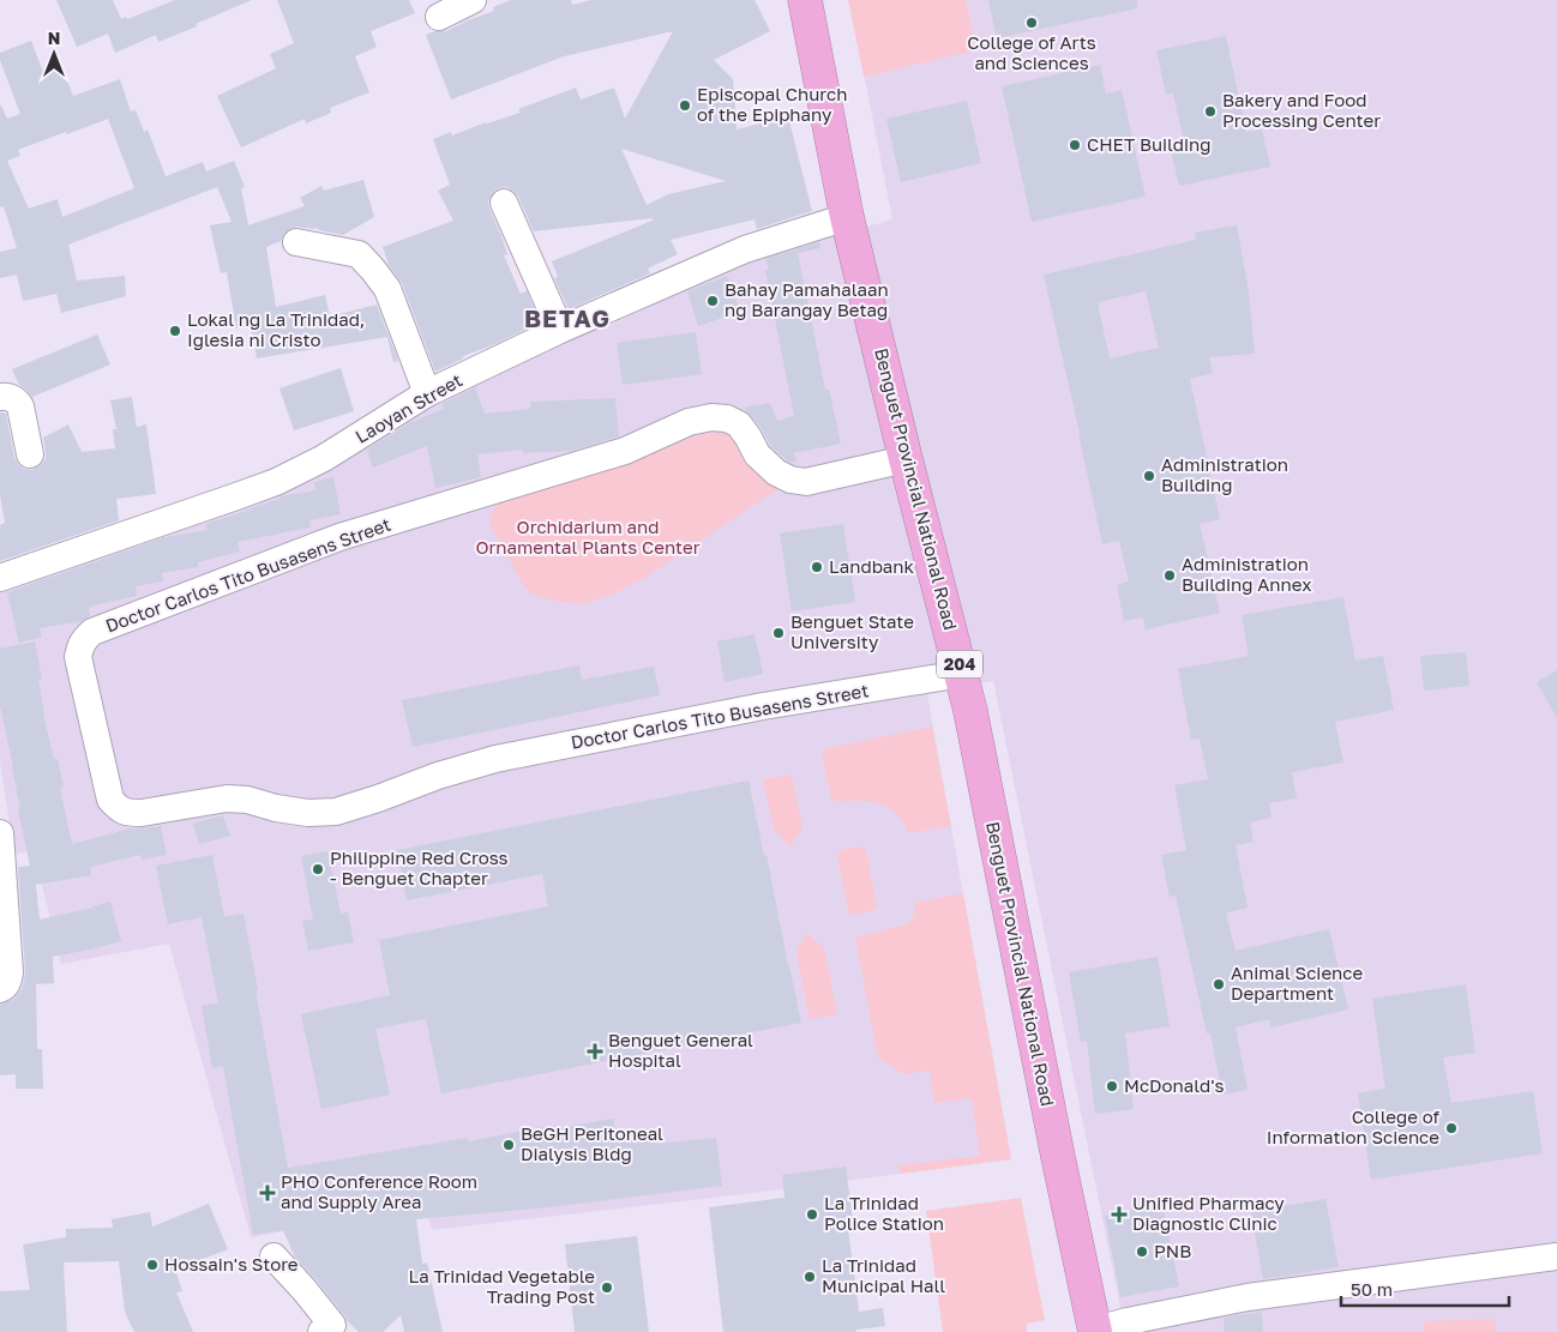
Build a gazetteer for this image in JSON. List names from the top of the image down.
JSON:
{
  "streets": {
    "highway": ["Benguet Provincial National Road", "204"],
    "street": ["Laoyan Street", "Doctor Carlos Tito Busasens Street"]
  },
  "crossings": [
    ["Laoyan Street", "Benguet Provincial National Road"],
    ["Benguet Provincial National Road", "Doctor Carlos Tito Busasens Street"]
  ],
  "districts": ["BETAG"],
  "parks": ["Orchidarium and Ornamental Plants Center"],
  "places": {
    "other": [
      "College of Arts and Sciences",
      "Episcopal Church of the Epiphany",
      "Bakery and Food Processing Center",
      "CHET Building",
      "Bahay Pamahalaan ng Barangay Betag",
      "Lokal ng La Trinidad, Iglesia ni Cristo",
      "Administration Building",
      "Landbank",
      "Administration Building Annex",
      "Benguet State University",
      "Philippine Red Cross - Benguet Chapter",
      "Animal Science Department",
      "McDonald's",
      "College of Information Science",
      "BeGH Peritoneal Dialysis Bldg",
      "La Trinidad Police Station",
      "PNB",
      "Hossain's Store",
      "La Trinidad Municipal Hall",
      "La Trinidad Vegetable Trading Post"
    ],
    "health": ["Benguet General Hospital", "PHO Conference Room and Supply Area", "Unified Pharmacy Diagnostic Clinic"]
  },
  "scale_bar": "50 m",
  "north": "top"
}
